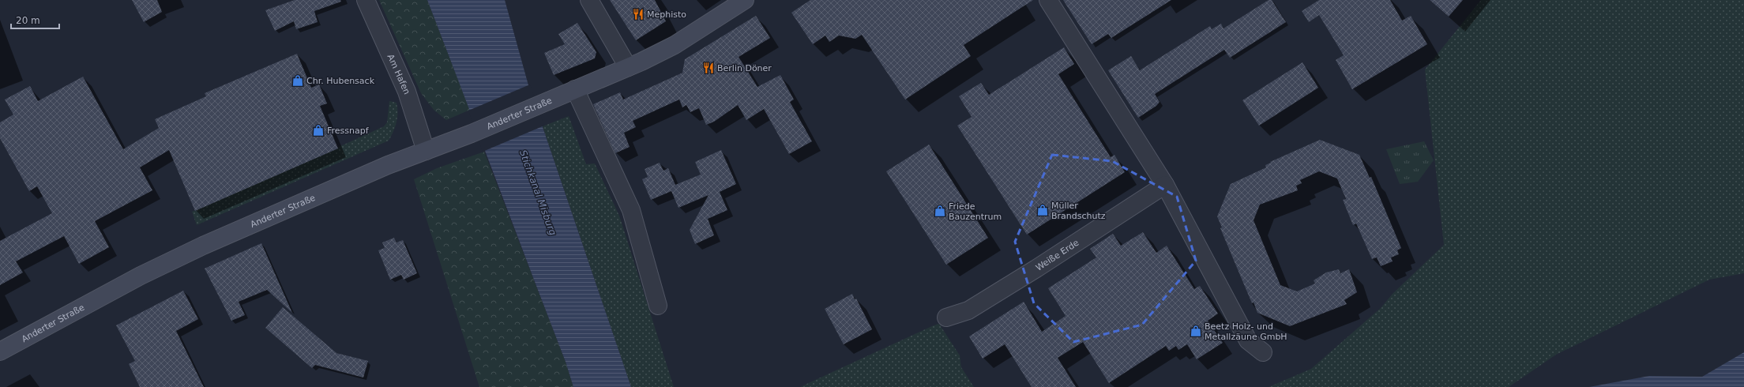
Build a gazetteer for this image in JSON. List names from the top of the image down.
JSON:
{
  "streets": {
    "main road": ["Anderter Straße"],
    "street": ["Am Hafen", "Weiße Erde"]
  },
  "crossings": [
    ["Am Hafen", "Anderter Straße"]
  ],
  "water": ["Stichkanal Misburg"],
  "places": {
    "restaurant": ["Mephisto", "Berlin Döner"],
    "shop": [
      "Chr. Hubensack",
      "Fressnapf",
      "Müller Brandschutz",
      "Friede Bauzentrum",
      "Beetz Holz- und Metallzäune GmbH"
    ]
  },
  "scale_bar": "20 m"
}
